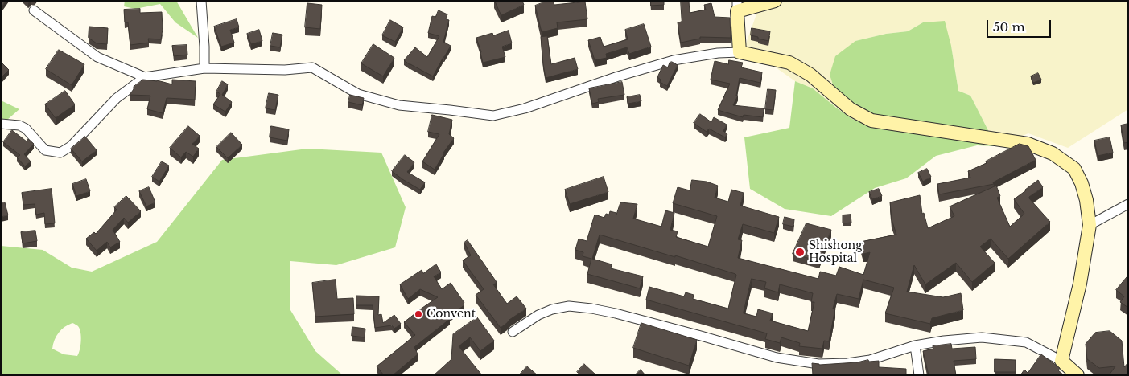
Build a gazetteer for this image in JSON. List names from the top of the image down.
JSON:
{
  "places": ["Shishong Hospital", "Convent"],
  "scale_bar": "50 m"
}
